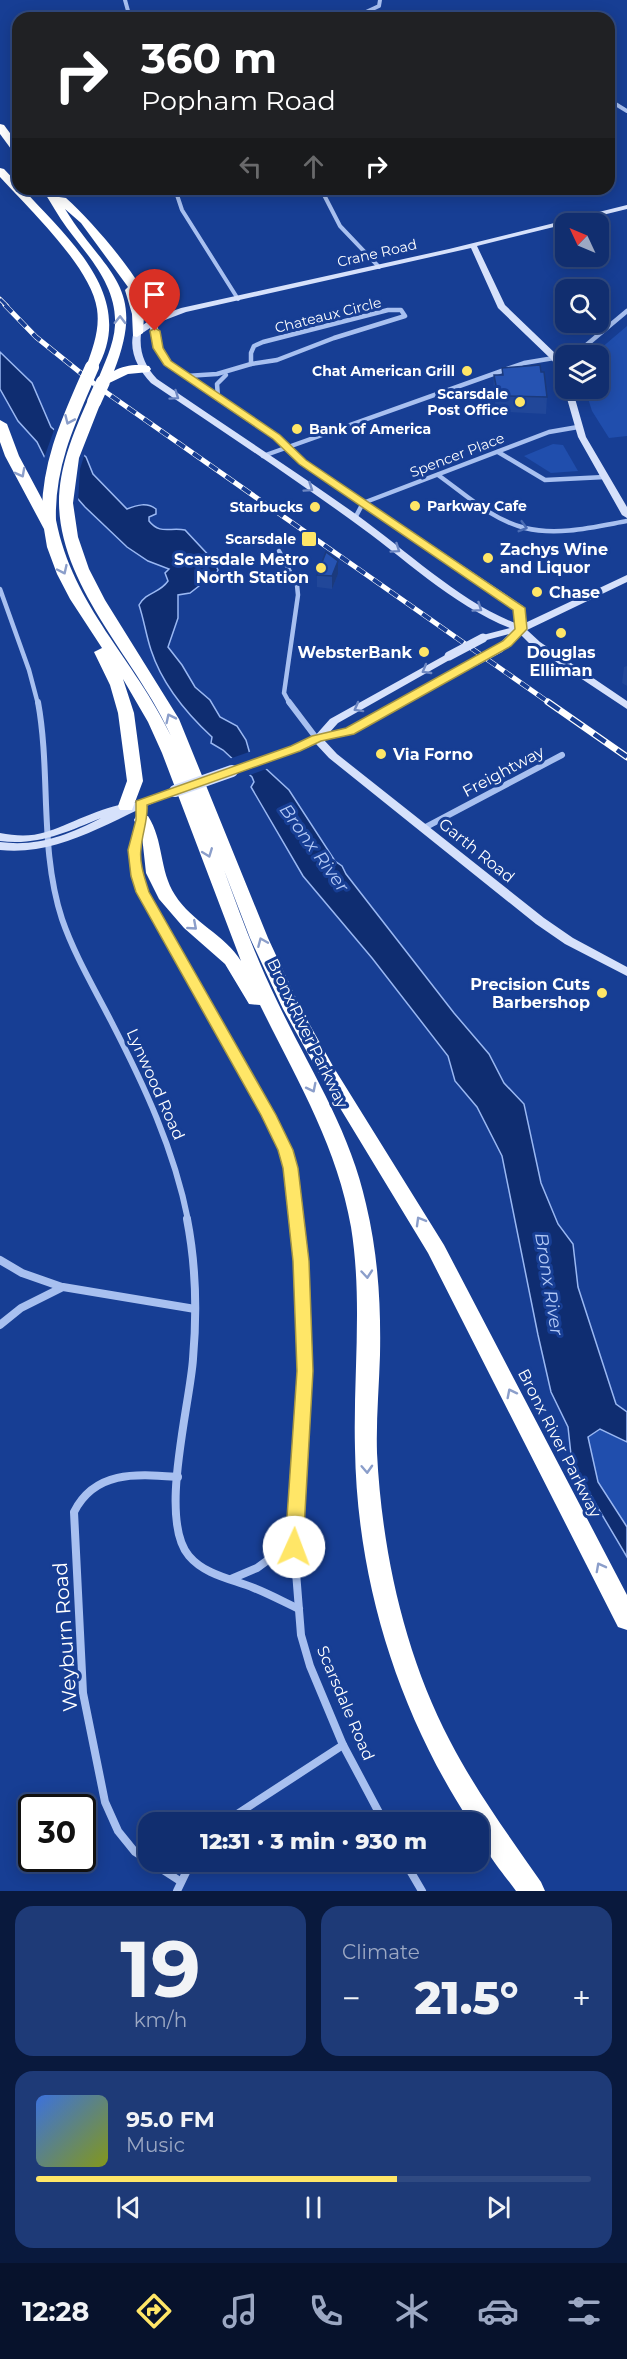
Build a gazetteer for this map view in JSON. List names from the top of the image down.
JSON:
{
  "streets": {
    "highway": ["Bronx River Parkway"],
    "street": [
      "Crane Road",
      "Chateaux Circle",
      "Spencer Place",
      "Freightway",
      "Garth Road",
      "Lynwood Road",
      "Weyburn Road",
      "Scarsdale Road"
    ]
  },
  "crossings": [
    ["Freightway", "Garth Road"],
    ["Lynwood Road", "Weyburn Road"],
    ["Lynwood Road", "Scarsdale Road"]
  ],
  "water": ["Bronx River"],
  "places": {
    "other": [
      "Chat American Grill",
      "Scarsdale Post Office",
      "Bank of America",
      "Parkway Cafe",
      "Starbucks",
      "Zachys Wine and Liquor",
      "Scarsdale Metro North Station",
      "Chase",
      "Douglas Elliman",
      "WebsterBank",
      "Via Forno",
      "Precision Cuts Barbershop"
    ],
    "transit": ["Scarsdale"]
  },
  "north": "top left",
  "page": {
    "turn": ["360 m", "Popham Road"],
    "limit": "30",
    "trip": "12:31 · 3 min · 930 m",
    "tile": [
      ["19", "km/h"],
      "Climate"
    ],
    "heat": ["−", "21.5°", "+"],
    "song": ["95.0 FM", "Music"],
    "tabs": "12:28"
  }
}
